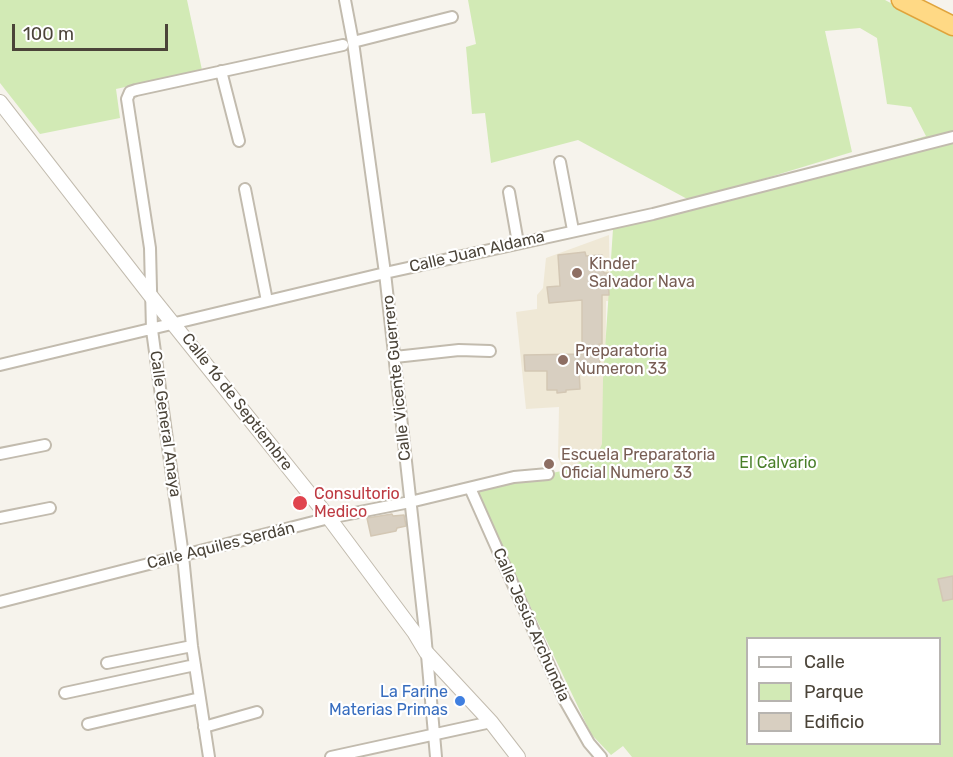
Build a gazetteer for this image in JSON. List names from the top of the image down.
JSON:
{
  "streets": {
    "street": [
      "Calle Juan Aldama",
      "Calle Vicente Guerrero",
      "Calle 16 de Septiembre",
      "Calle General Anaya",
      "Calle Aquiles Serdán",
      "Calle Jesús Archundia"
    ]
  },
  "crossings": [
    ["Calle Juan Aldama", "Calle Vicente Guerrero"],
    ["Calle Juan Aldama", "Calle 16 de Septiembre"],
    ["Calle Juan Aldama", "Calle General Anaya"],
    ["Calle Vicente Guerrero", "Calle 16 de Septiembre"],
    ["Calle Vicente Guerrero", "Calle Aquiles Serdán"],
    ["Calle 16 de Septiembre", "Calle General Anaya"],
    ["Calle 16 de Septiembre", "Calle Aquiles Serdán"],
    ["Calle General Anaya", "Calle Aquiles Serdán"],
    ["Calle Aquiles Serdán", "Calle Jesús Archundia"]
  ],
  "parks": ["El Calvario"],
  "places": [
    "Kinder Salvador Nava",
    "Preparatoria Numeron 33",
    "Escuela Preparatoria Oficial Numero 33",
    "Consultorio Medico",
    "La Farine Materias Primas"
  ],
  "legend": ["Calle", "Parque", "Edificio"],
  "scale_bar": "100 m"
}
